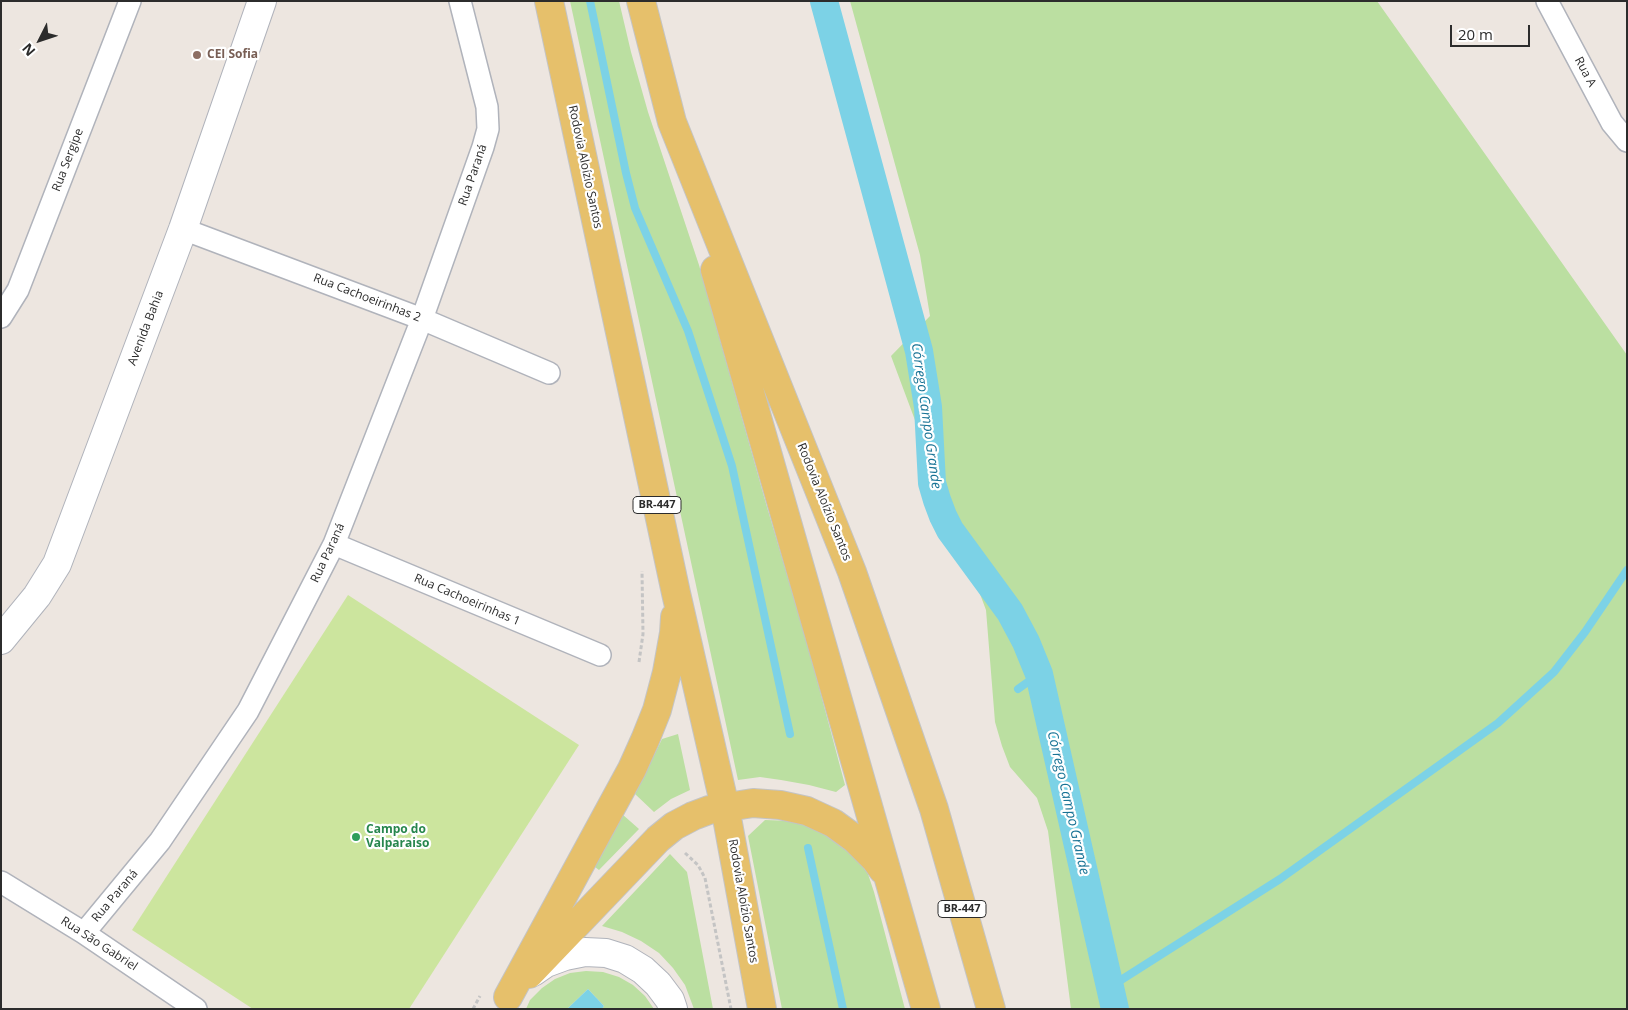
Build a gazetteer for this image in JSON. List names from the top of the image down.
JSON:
{
  "streets": {
    "main road": ["Rodovia Aloízio Santos", "BR-447"],
    "street": [
      "Rua A",
      "Rua Sergipe",
      "Rua Paraná",
      "Rua Cachoeirinhas 2",
      "Avenida Bahia",
      "Rua Cachoeirinhas 1",
      "Rua São Gabriel"
    ]
  },
  "crossings": [
    ["Rua Paraná", "Rua Cachoeirinhas 2"],
    ["Rua Paraná", "Rua Cachoeirinhas 1"],
    ["Rua Paraná", "Rua São Gabriel"],
    ["Rua Cachoeirinhas 2", "Avenida Bahia"]
  ],
  "water": ["Córrego Campo Grande"],
  "places": ["CEI Sofia", "Campo do Valparaiso"],
  "scale_bar": "20 m",
  "north": "bottom left"
}
